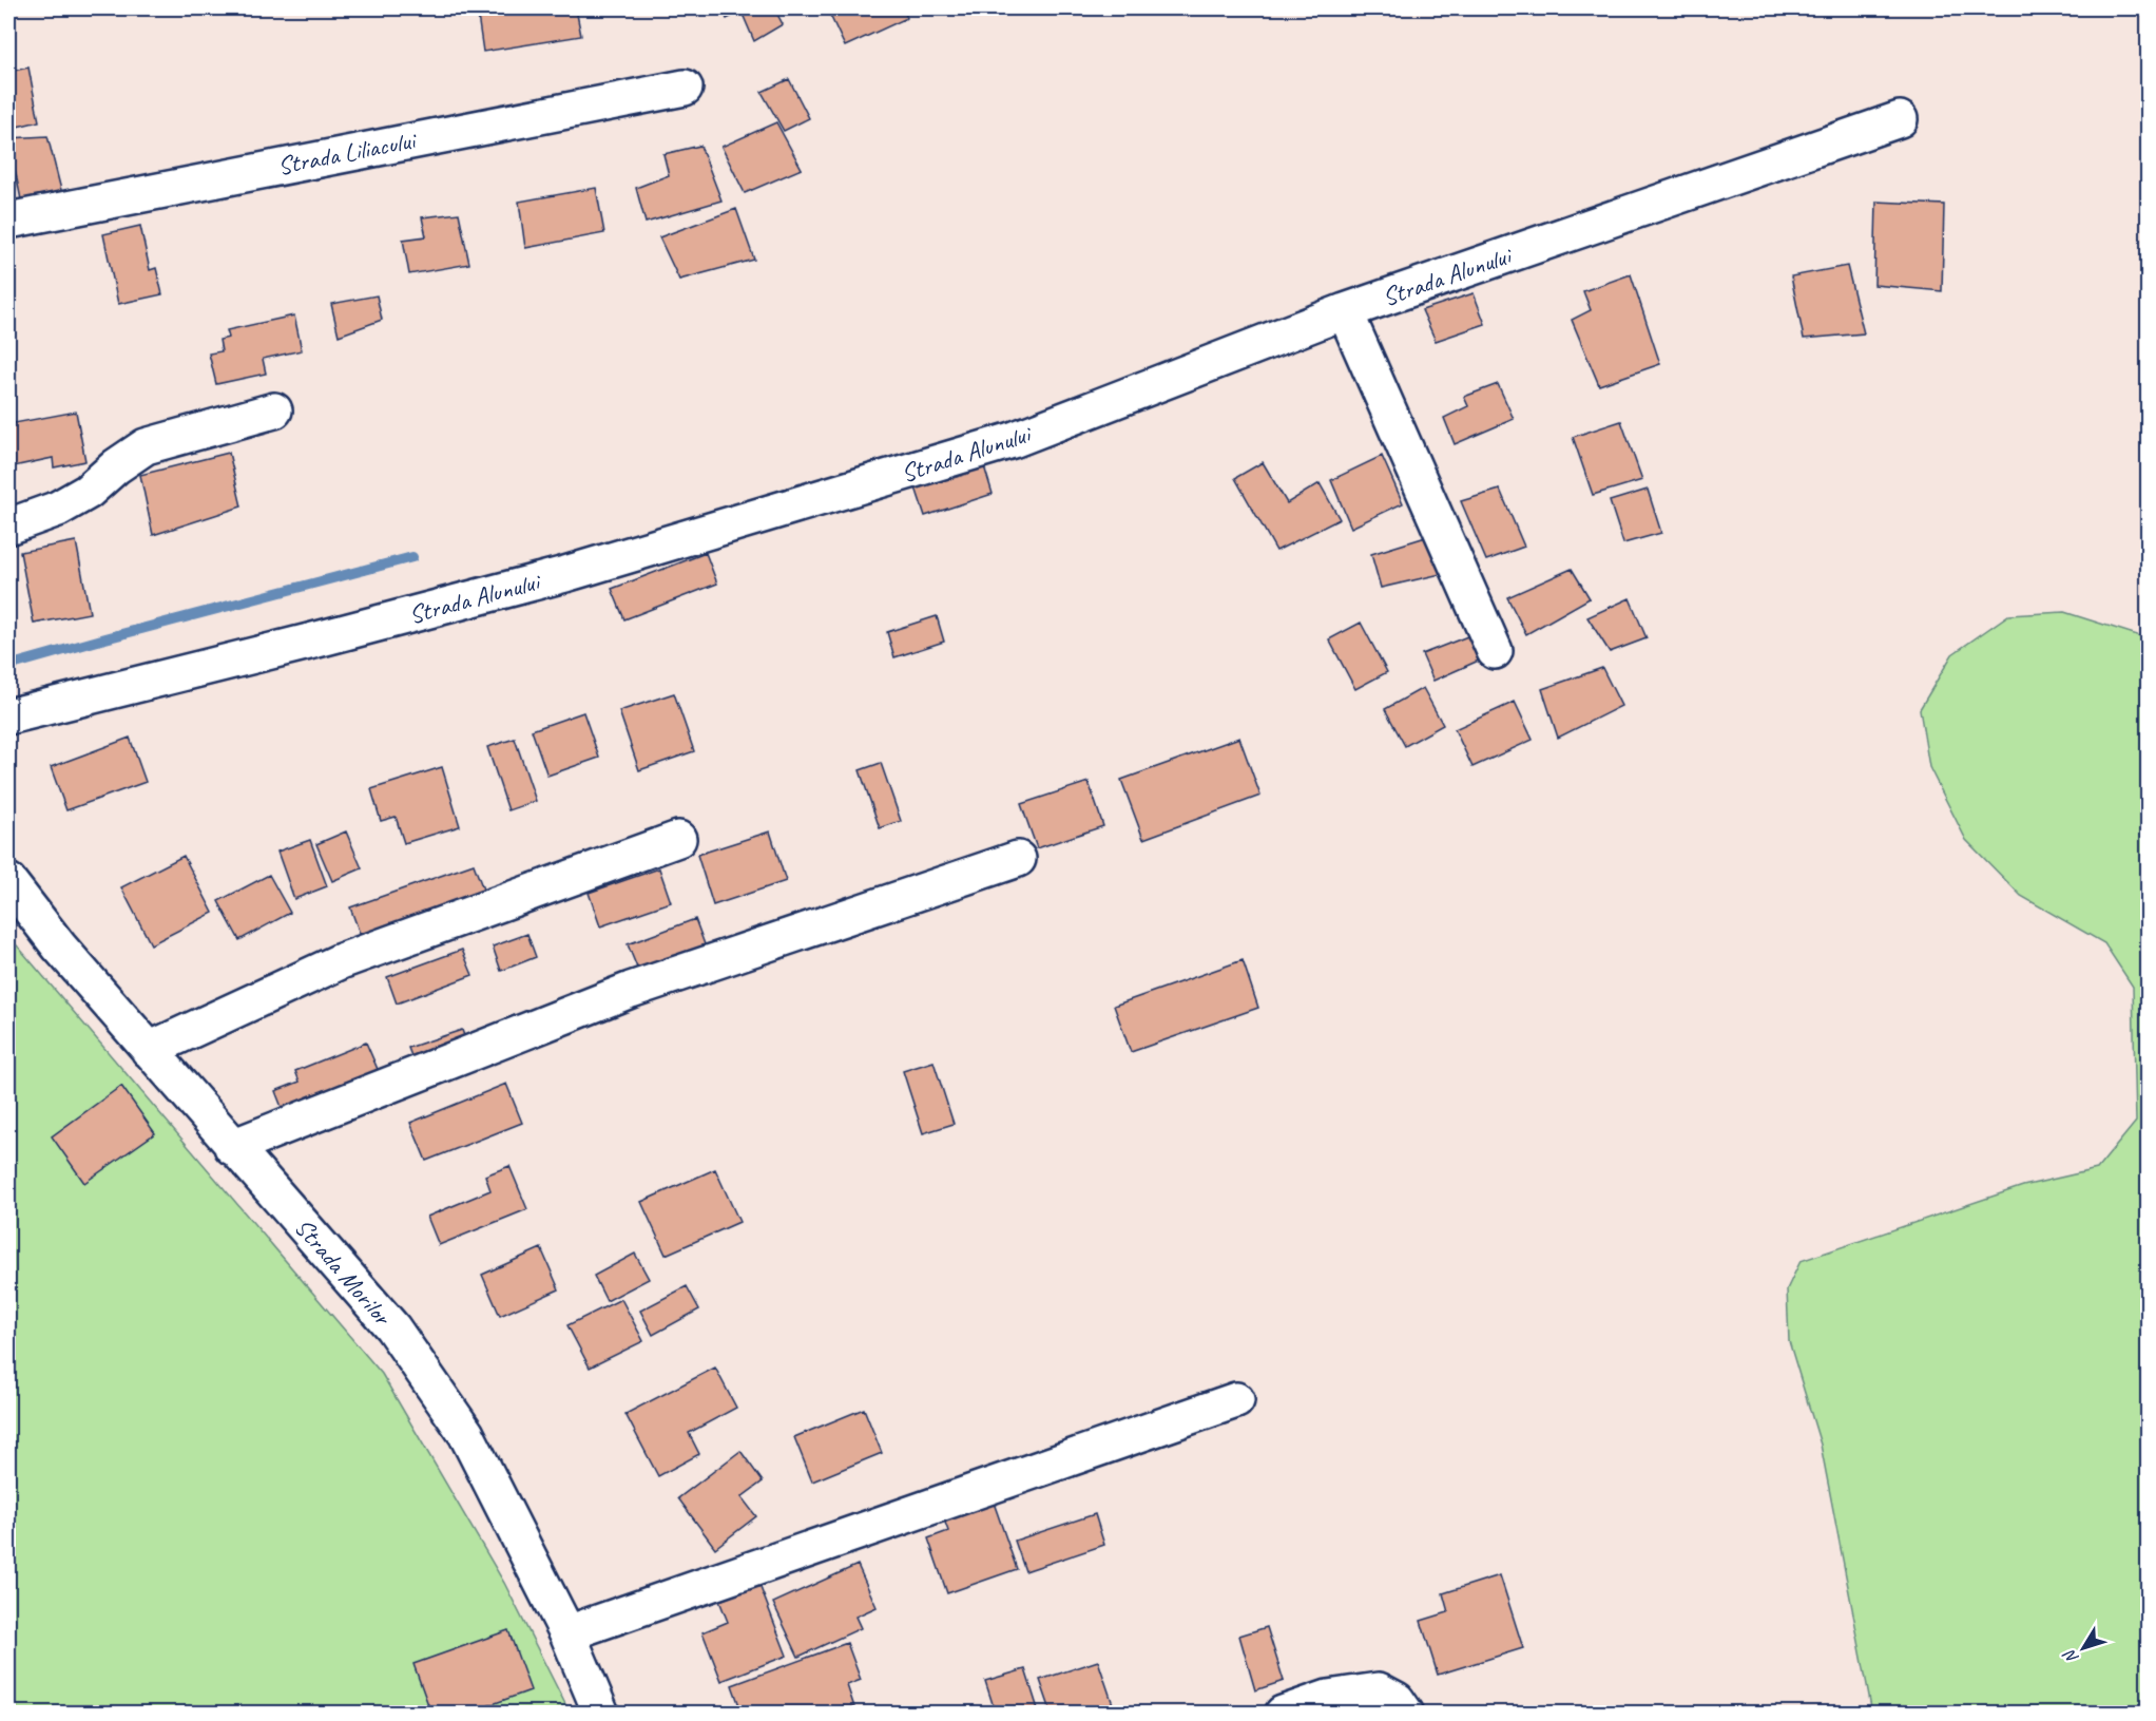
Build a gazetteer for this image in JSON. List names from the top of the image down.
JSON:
{
  "streets": {
    "street": ["Strada Liliacului", "Strada Alunului", "Strada Morilor"]
  },
  "north": "bottom left"
}
